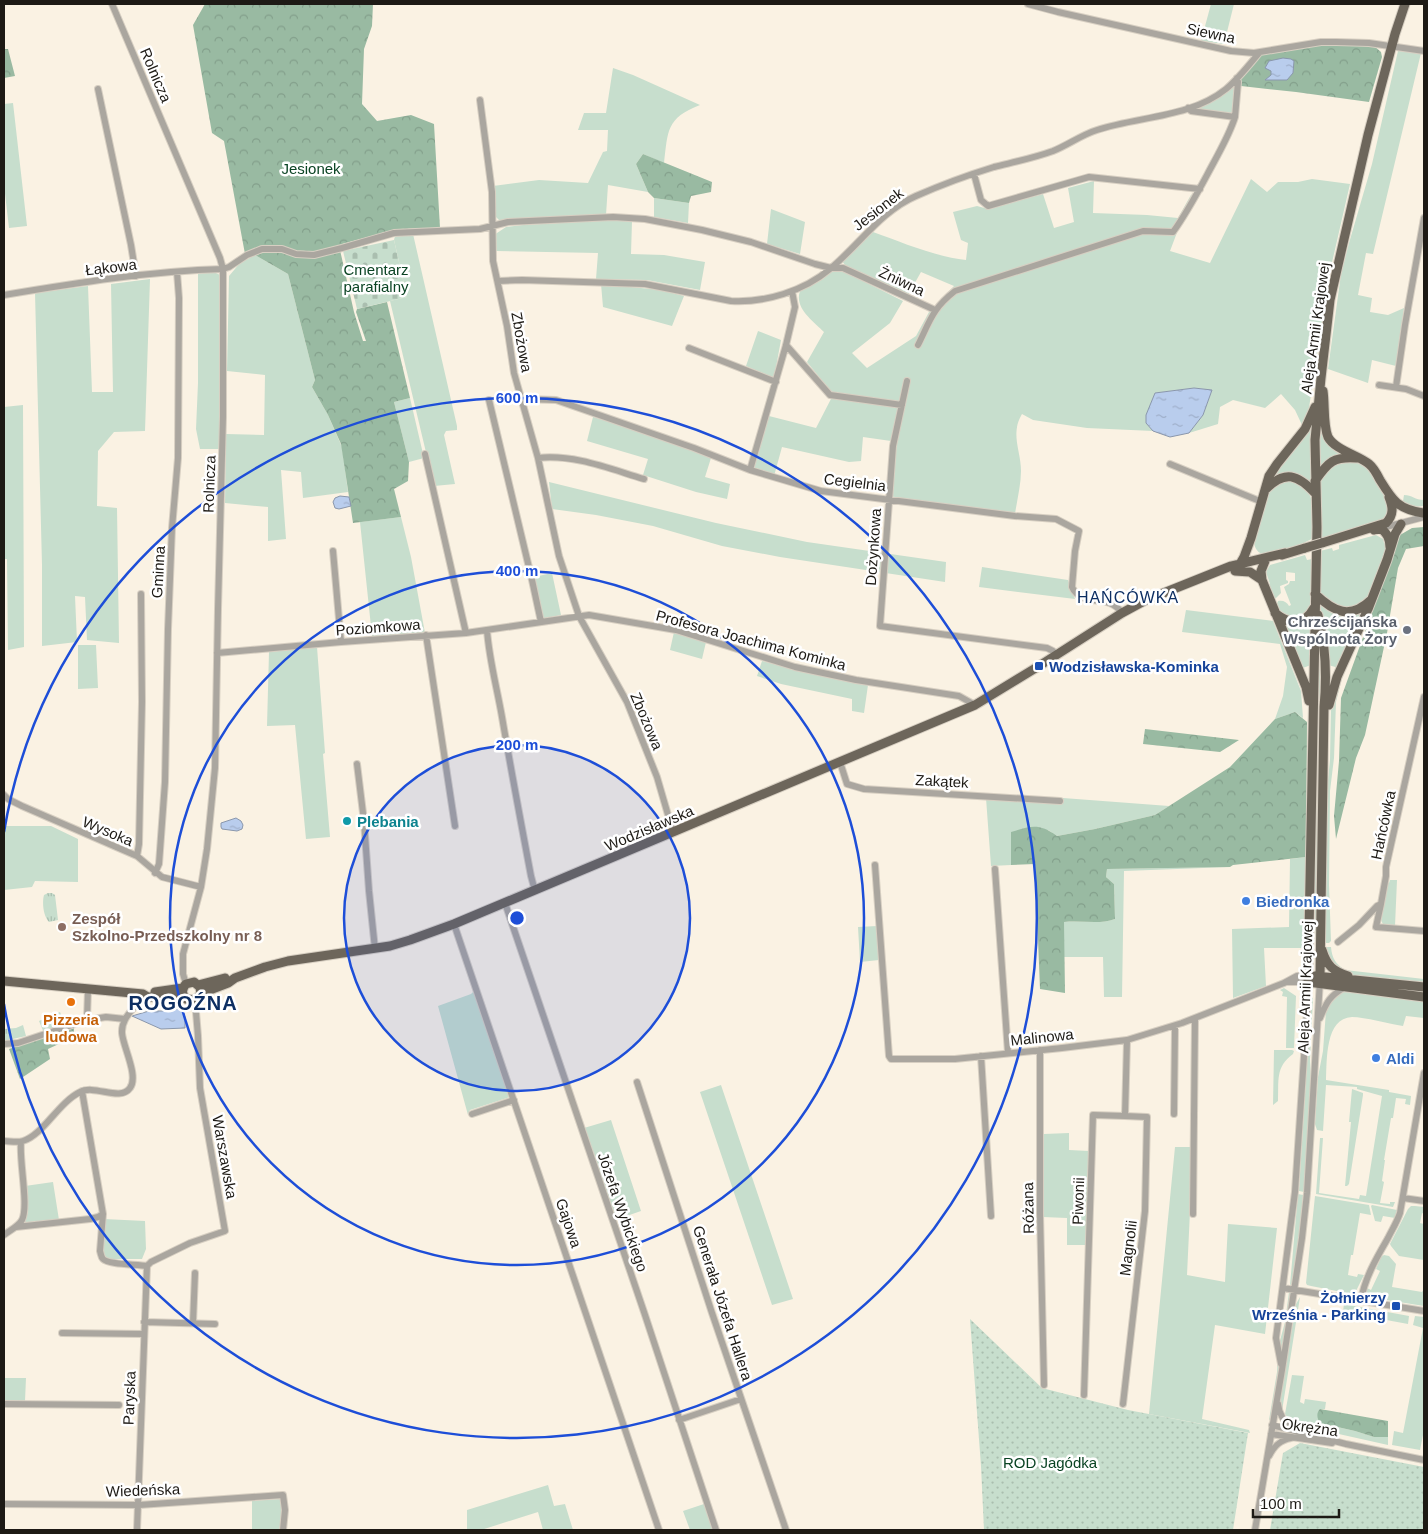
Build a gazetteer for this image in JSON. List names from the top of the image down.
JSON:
{
  "streets": {
    "main road": ["Aleja Armii Krajowej", "Wodzisławska"],
    "street": [
      "Siewna",
      "Rolnicza",
      "Jesionek",
      "Łąkowa",
      "Żniwna",
      "Zbożowa",
      "Cegielnia",
      "Dożynkowa",
      "Gminna",
      "Poziomkowa",
      "Profesora Joachima Kominka",
      "Zakątek",
      "Hańcówka",
      "Wysoka",
      "Malinowa",
      "Warszawska",
      "Piwonii",
      "Różana",
      "Józefa Wybickiego",
      "Gajowa",
      "Magnolii",
      "Generała Józefa Hallera",
      "Paryska",
      "Okrężna",
      "Wiedeńska"
    ]
  },
  "crossings": [
    ["Siewna", "Jesionek"],
    ["Siewna", "Aleja Armii Krajowej"],
    ["Rolnicza", "Łąkowa"],
    ["Rolnicza", "Poziomkowa"],
    ["Rolnicza", "Wodzisławska"],
    ["Rolnicza", "Wysoka"],
    ["Rolnicza", "Warszawska"],
    ["Jesionek", "Żniwna"],
    ["Jesionek", "Zbożowa"],
    ["Łąkowa", "Gminna"],
    ["Żniwna", "Zbożowa"],
    ["Aleja Armii Krajowej", "Malinowa"],
    ["Aleja Armii Krajowej", "Okrężna"],
    ["Zbożowa", "Cegielnia"],
    ["Zbożowa", "Poziomkowa"],
    ["Zbożowa", "Profesora Joachima Kominka"],
    ["Zbożowa", "Wodzisławska"],
    ["Cegielnia", "Dożynkowa"],
    ["Cegielnia", "Wodzisławska"],
    ["Dożynkowa", "Wodzisławska"],
    ["Gminna", "Wysoka"],
    ["Poziomkowa", "Profesora Joachima Kominka"],
    ["Profesora Joachima Kominka", "Wodzisławska"],
    ["Zakątek", "Wodzisławska"],
    ["Wodzisławska", "Warszawska"],
    ["Wodzisławska", "Józefa Wybickiego"],
    ["Wodzisławska", "Gajowa"],
    ["Malinowa", "Różana"],
    ["Warszawska", "Paryska"],
    ["Piwonii", "Magnolii"],
    ["Paryska", "Wiedeńska"]
  ],
  "districts": ["HAŃCÓWKA", "ROGOŹNA"],
  "parks": ["Jesionek", "Cmentarz parafialny", "ROD Jagódka"],
  "places": {
    "other": [
      "Chrześcijańska Wspólnota Żory",
      "Plebania",
      "Biedronka",
      "Zespół Szkolno-Przedszkolny nr 8",
      "Pizzeria ludowa",
      "Aldi"
    ],
    "transit": ["Wodzisławska-Kominka", "Żołnierzy Września - Parking"]
  },
  "scale_bar": "100 m",
  "rings": ["600 m", "400 m", "200 m"]
}
